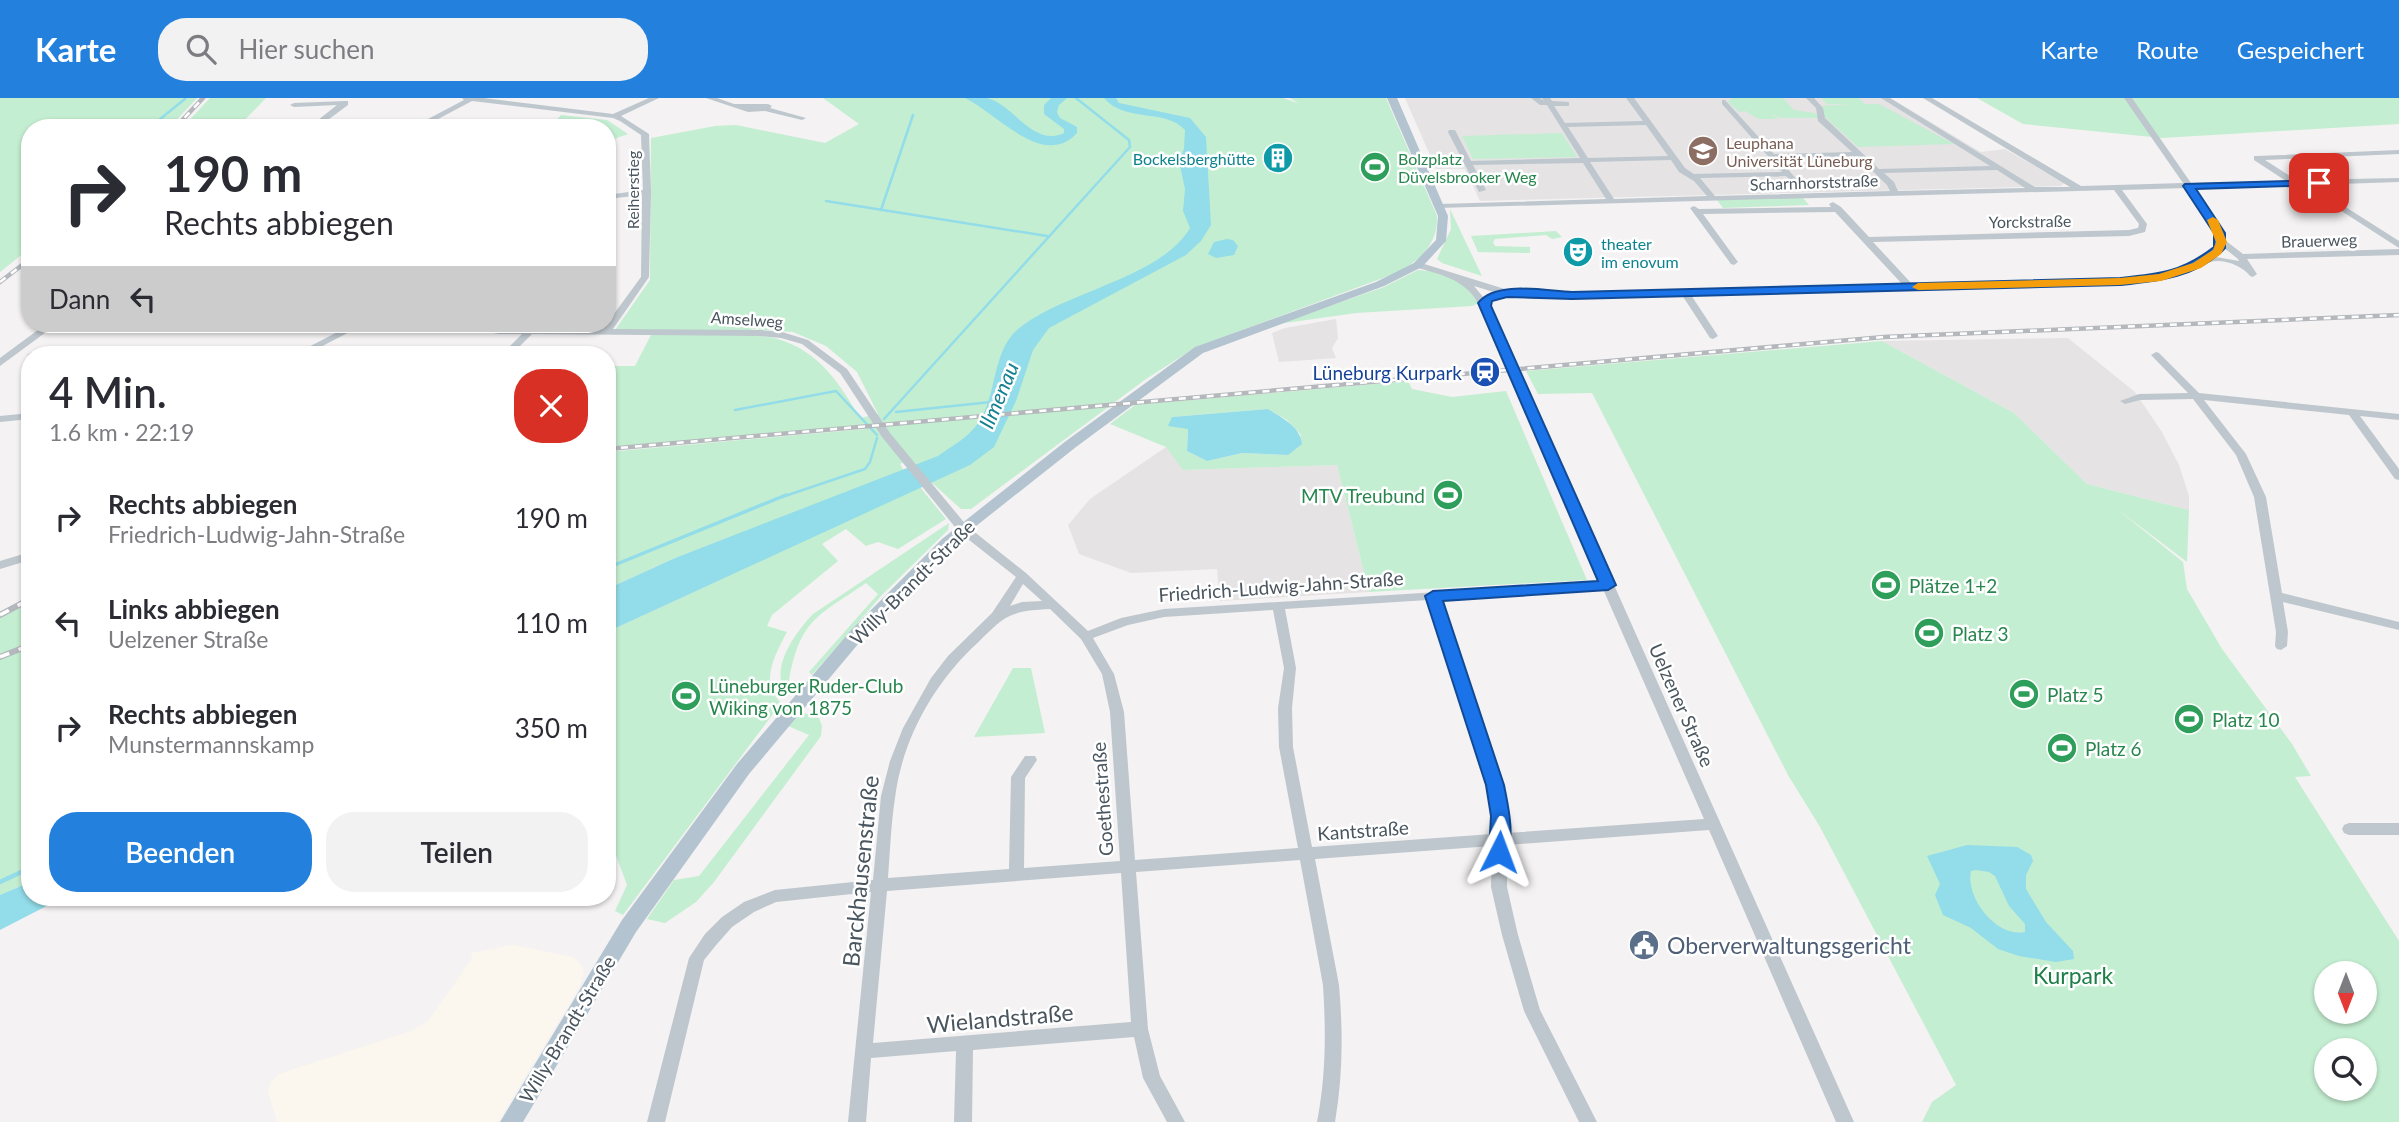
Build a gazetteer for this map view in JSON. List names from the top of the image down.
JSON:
{
  "streets": {
    "main road": ["Willy-Brandt-Straße"],
    "street": [
      "Scharnhorststraße",
      "Reiherstieg",
      "Yorckstraße",
      "Brauerweg",
      "Amselweg",
      "Friedrich-Ludwig-Jahn-Straße",
      "Uelzener Straße",
      "Goethestraße",
      "Kantstraße",
      "Barckhausenstraße",
      "Wielandstraße"
    ]
  },
  "crossings": [
    ["Scharnhorststraße", "Yorckstraße"],
    ["Scharnhorststraße", "Willy-Brandt-Straße"],
    ["Amselweg", "Willy-Brandt-Straße"],
    ["Amselweg", "Goethestraße"],
    ["Willy-Brandt-Straße", "Uelzener Straße"],
    ["Willy-Brandt-Straße", "Goethestraße"],
    ["Friedrich-Ludwig-Jahn-Straße", "Uelzener Straße"],
    ["Friedrich-Ludwig-Jahn-Straße", "Goethestraße"],
    ["Uelzener Straße", "Kantstraße"],
    ["Goethestraße", "Kantstraße"],
    ["Goethestraße", "Barckhausenstraße"],
    ["Goethestraße", "Wielandstraße"],
    ["Kantstraße", "Barckhausenstraße"],
    ["Barckhausenstraße", "Wielandstraße"]
  ],
  "water": ["Ilmenau"],
  "parks": ["Kurpark"],
  "places": {
    "school or university": ["Leuphana Universität Lüneburg"],
    "building": ["Bockelsberghütte"],
    "sports": [
      "Bolzplatz Düvelsbrooker Weg",
      "MTV Treubund",
      "Plätze 1+2",
      "Platz 3",
      "Platz 5",
      "Lüneburger Ruder-Club Wiking von 1875",
      "Platz 10",
      "Platz 6"
    ],
    "theatre": ["theater im enovum"],
    "station": ["Lüneburg Kurpark"],
    "public building": ["Oberverwaltungsgericht"]
  },
  "north": "bottom",
  "page": {
    "header": "Karte",
    "search": "Hier suchen",
    "nav": ["Karte", "Route", "Gespeichert"],
    "turn": ["190 m", "Rechts abbiegen"],
    "then": "Dann",
    "heading": ["4 Min.", "1.6 km · 22:19"],
    "list": [
      {
        "name": "Rechts abbiegen",
        "note": "Friedrich-Ludwig-Jahn-Straße",
        "value": "190 m"
      },
      {
        "name": "Links abbiegen",
        "note": "Uelzener Straße",
        "value": "110 m"
      },
      {
        "name": "Rechts abbiegen",
        "note": "Munstermannskamp",
        "value": "350 m"
      }
    ],
    "buttons": ["Beenden", "Teilen"]
  }
}
